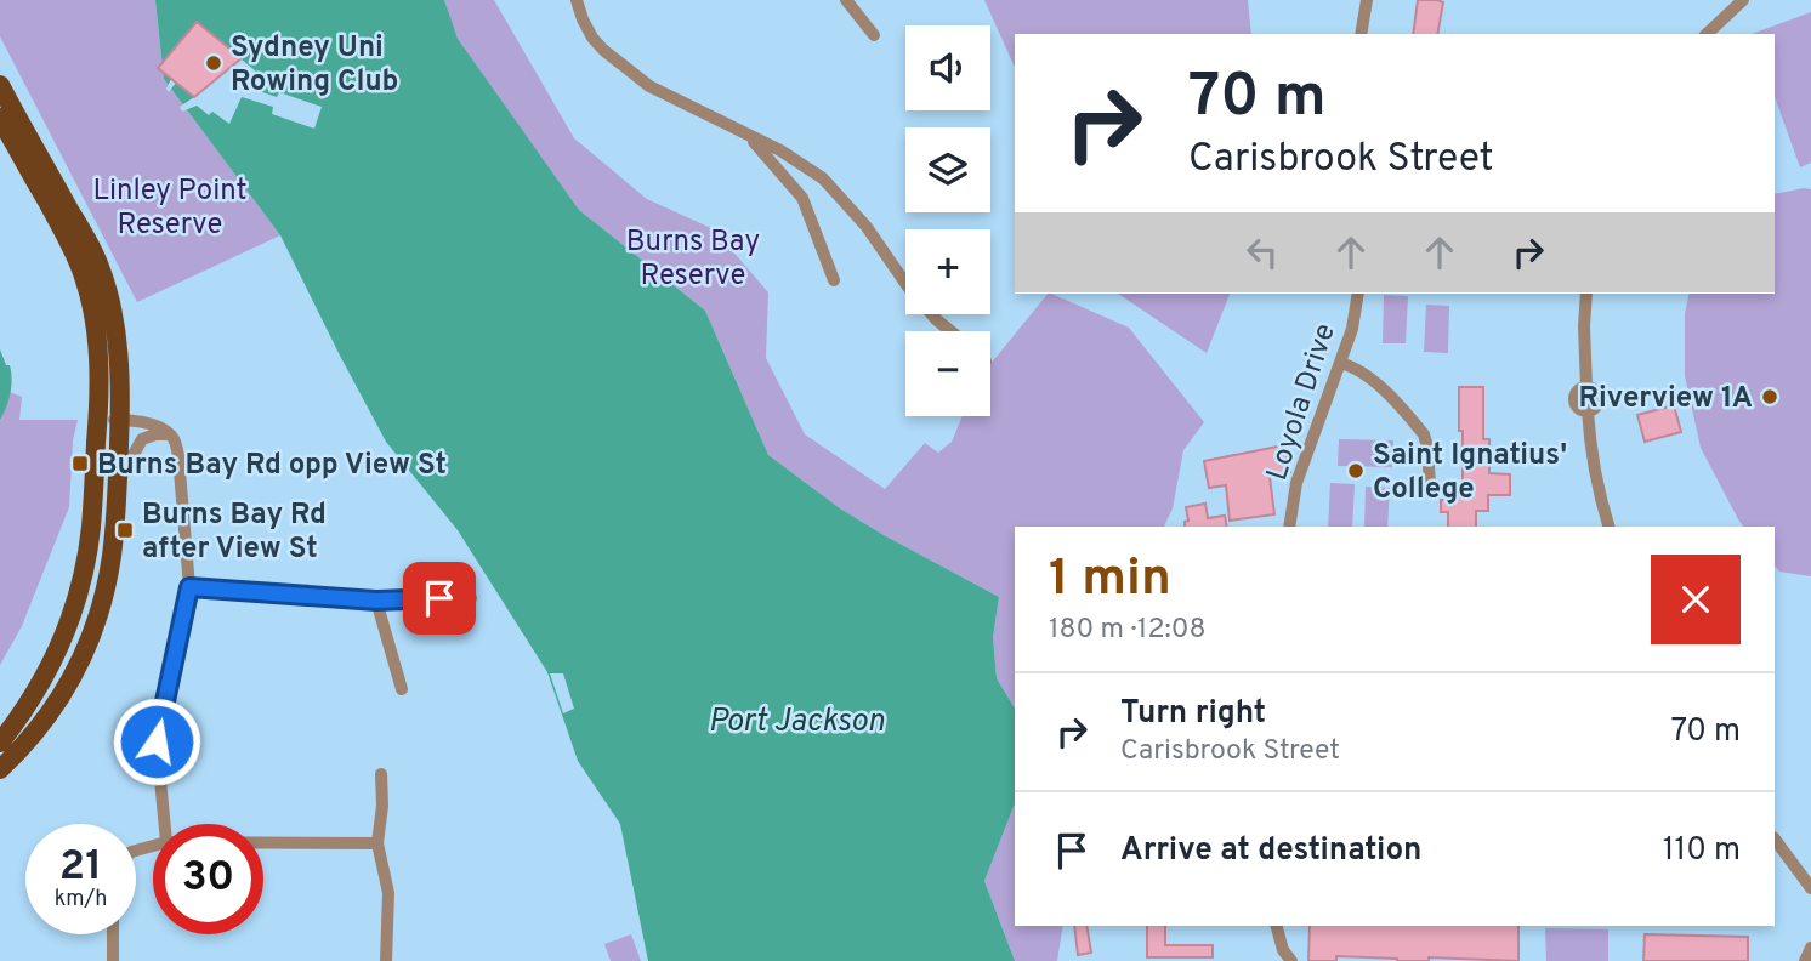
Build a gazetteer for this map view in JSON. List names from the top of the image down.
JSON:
{
  "streets": {
    "street": ["Loyola Drive"]
  },
  "water": ["Port Jackson"],
  "parks": ["Linley Point Reserve", "Burns Bay Reserve"],
  "places": {
    "other": ["Sydney Uni Rowing Club", "Riverview 1A", "Saint Ignatius' College"],
    "transit": ["Burns Bay Rd opp View St", "Burns Bay Rd after View St"]
  },
  "page": {
    "map_buttons": ["+", "−"],
    "turn": ["70 m", "Carisbrook Street"],
    "heading": ["1 min", "180 m · 12:08"],
    "list": [
      {
        "name": "Turn right",
        "note": "Carisbrook Street",
        "value": "70 m"
      },
      {
        "name": "Arrive at destination",
        "value": "110 m"
      }
    ],
    "speed": "21 km/h",
    "limit": "30"
  }
}
